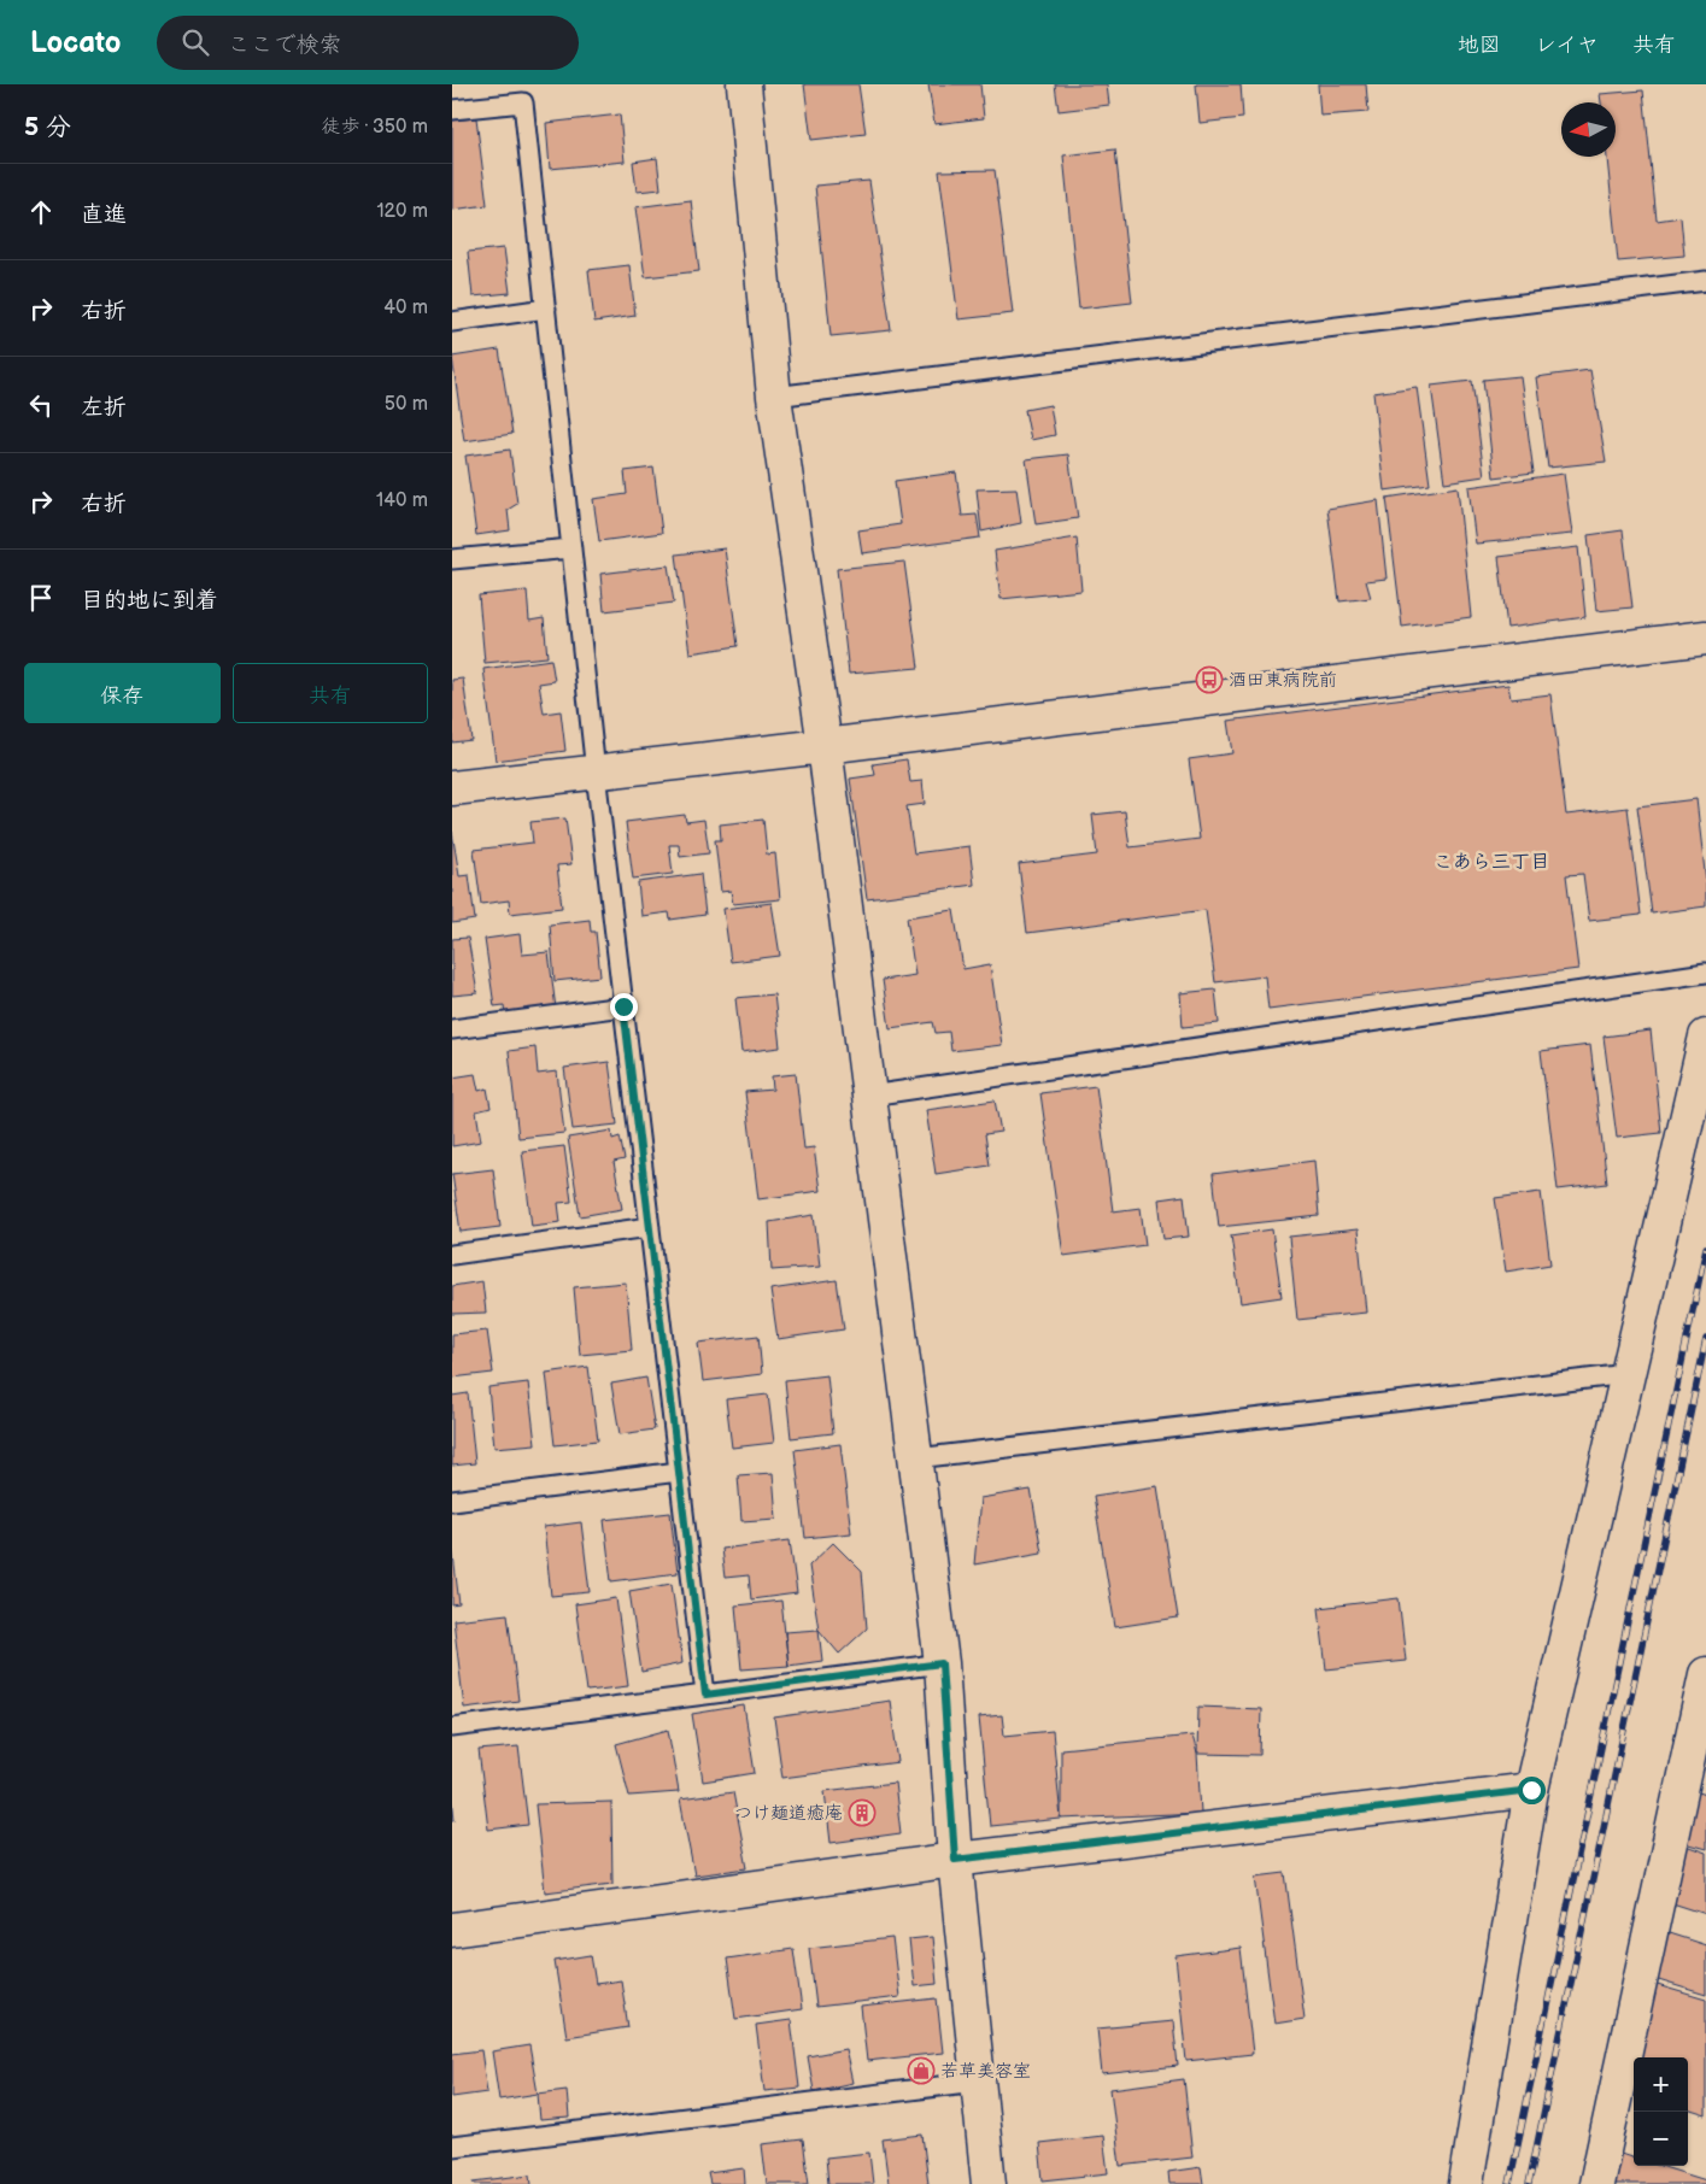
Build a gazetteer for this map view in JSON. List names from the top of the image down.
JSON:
{
  "districts": ["こあら三丁目"],
  "places": {
    "bus stop": ["酒田東病院前"],
    "building": ["つけ麺道癒庵"],
    "shop": ["若草美容室"]
  },
  "north": "left",
  "page": {
    "header": "Locato",
    "search": "ここで検索",
    "nav": ["地図", "レイヤ", "共有"],
    "heading": ["5 分", "徒歩 · 350 m"],
    "list": [
      ["直進", "120 m"],
      ["右折", "40 m"],
      ["左折", "50 m"],
      ["右折", "140 m"],
      "目的地に到着"
    ],
    "buttons": ["保存", "共有"],
    "map_buttons": ["+", "−"]
  }
}
